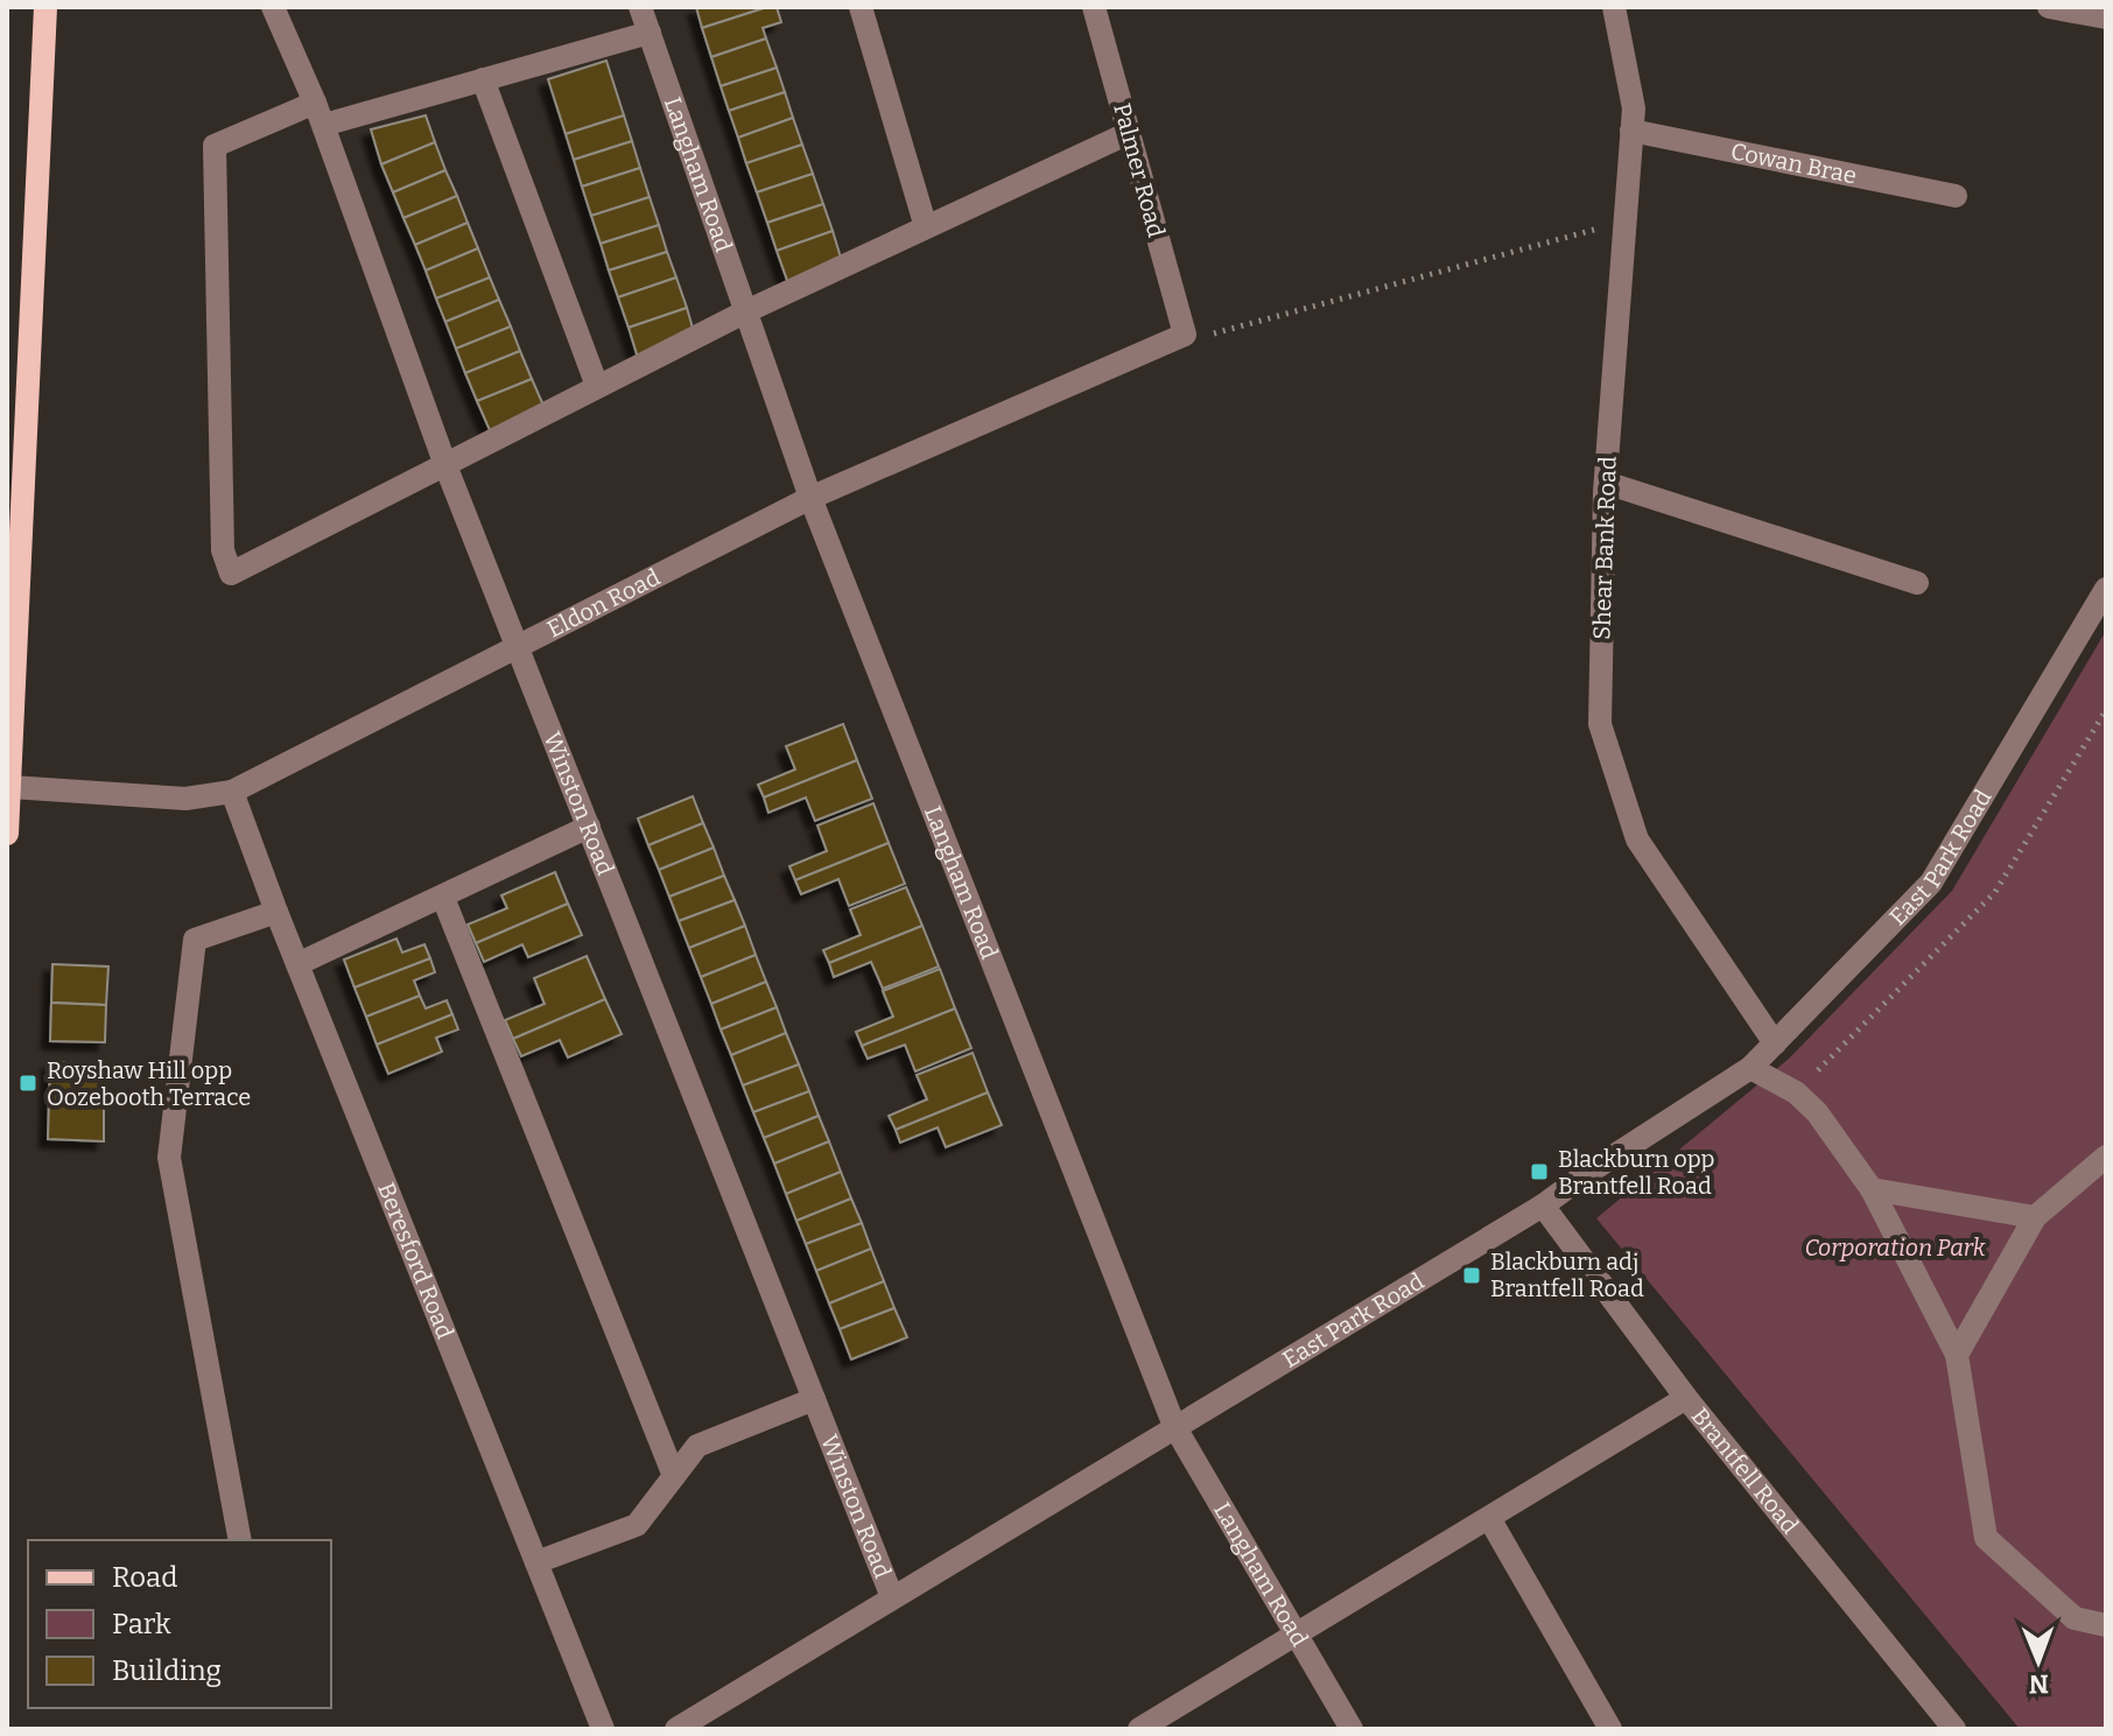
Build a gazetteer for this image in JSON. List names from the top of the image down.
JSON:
{
  "streets": {
    "street": [
      "Cowan Brae",
      "Palmer Road",
      "Langham Road",
      "Shear Bank Road",
      "Eldon Road",
      "Winston Road",
      "East Park Road",
      "Beresford Road",
      "Brantfell Road"
    ]
  },
  "crossings": [
    ["Cowan Brae", "Shear Bank Road"],
    ["Palmer Road", "Eldon Road"],
    ["Langham Road", "Eldon Road"],
    ["Langham Road", "East Park Road"],
    ["Shear Bank Road", "East Park Road"],
    ["Eldon Road", "Winston Road"],
    ["Eldon Road", "Beresford Road"],
    ["Winston Road", "East Park Road"],
    ["East Park Road", "Brantfell Road"]
  ],
  "parks": ["Corporation Park"],
  "places": {
    "transit": ["Royshaw Hill opp Oozebooth Terrace", "Blackburn opp Brantfell Road", "Blackburn adj Brantfell Road"]
  },
  "legend": ["Road", "Park", "Building"],
  "north": "bottom"
}
